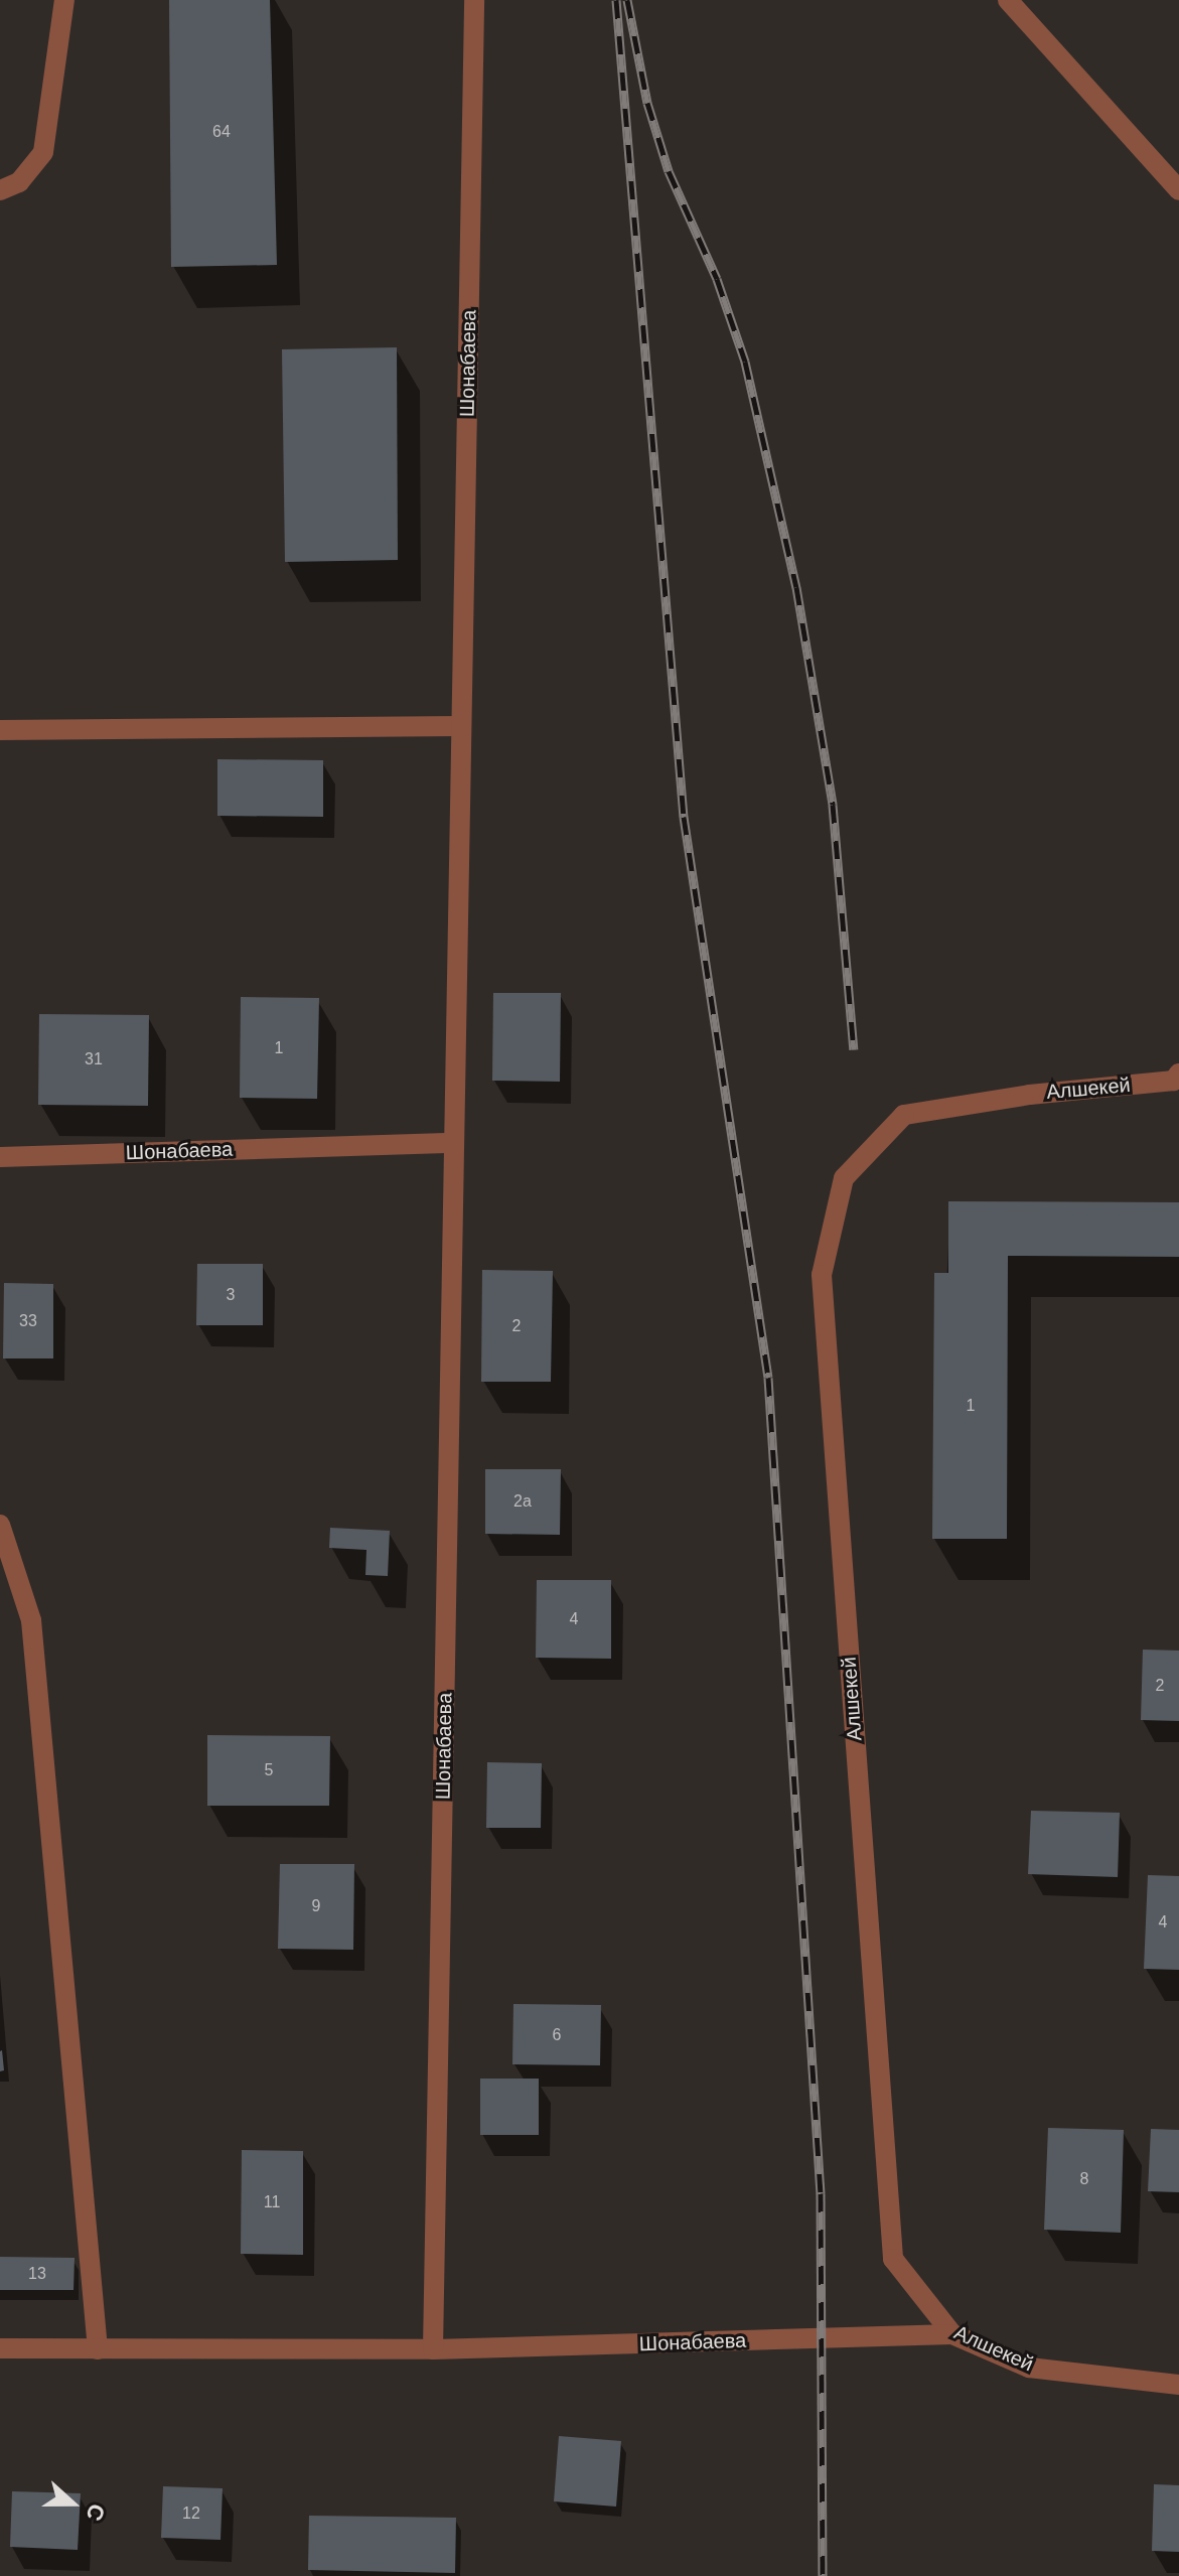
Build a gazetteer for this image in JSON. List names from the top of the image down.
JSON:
{
  "streets": {
    "street": ["Шонабаева", "Алшекей"]
  },
  "crossings": [
    ["Шонабаева", "Алшекей"]
  ],
  "house_numbers": [
    "64",
    "1",
    "31",
    "3",
    "33",
    "2",
    "1",
    "2а",
    "4",
    "2",
    "5",
    "9",
    "4",
    "6",
    "8",
    "11",
    "13",
    "12"
  ],
  "north": "right"
}
